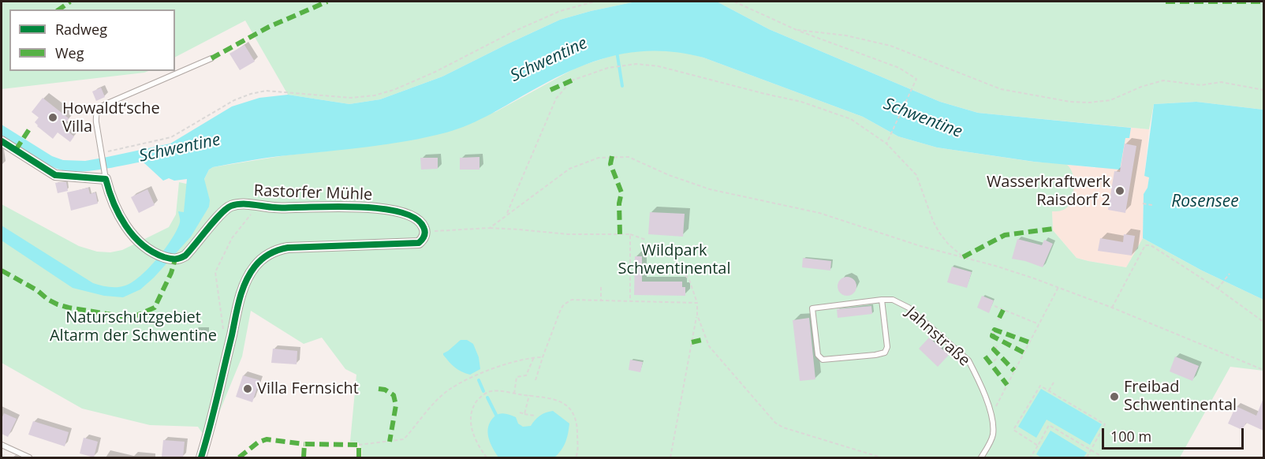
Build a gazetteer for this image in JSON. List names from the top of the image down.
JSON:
{
  "streets": {
    "street": ["Rastorfer Mühle"],
    "lane": ["Jahnstraße"]
  },
  "water": ["Schwentine", "Rosensee"],
  "parks": ["Wildpark Schwentinental", "Naturschutzgebiet Altarm der Schwentine"],
  "places": [
    "Howaldt‘sche Villa",
    "Wasserkraftwerk Raisdorf 2",
    "Villa Fernsicht",
    "Freibad Schwentinental"
  ],
  "legend": ["Radweg", "Weg"],
  "scale_bar": "100 m"
}
